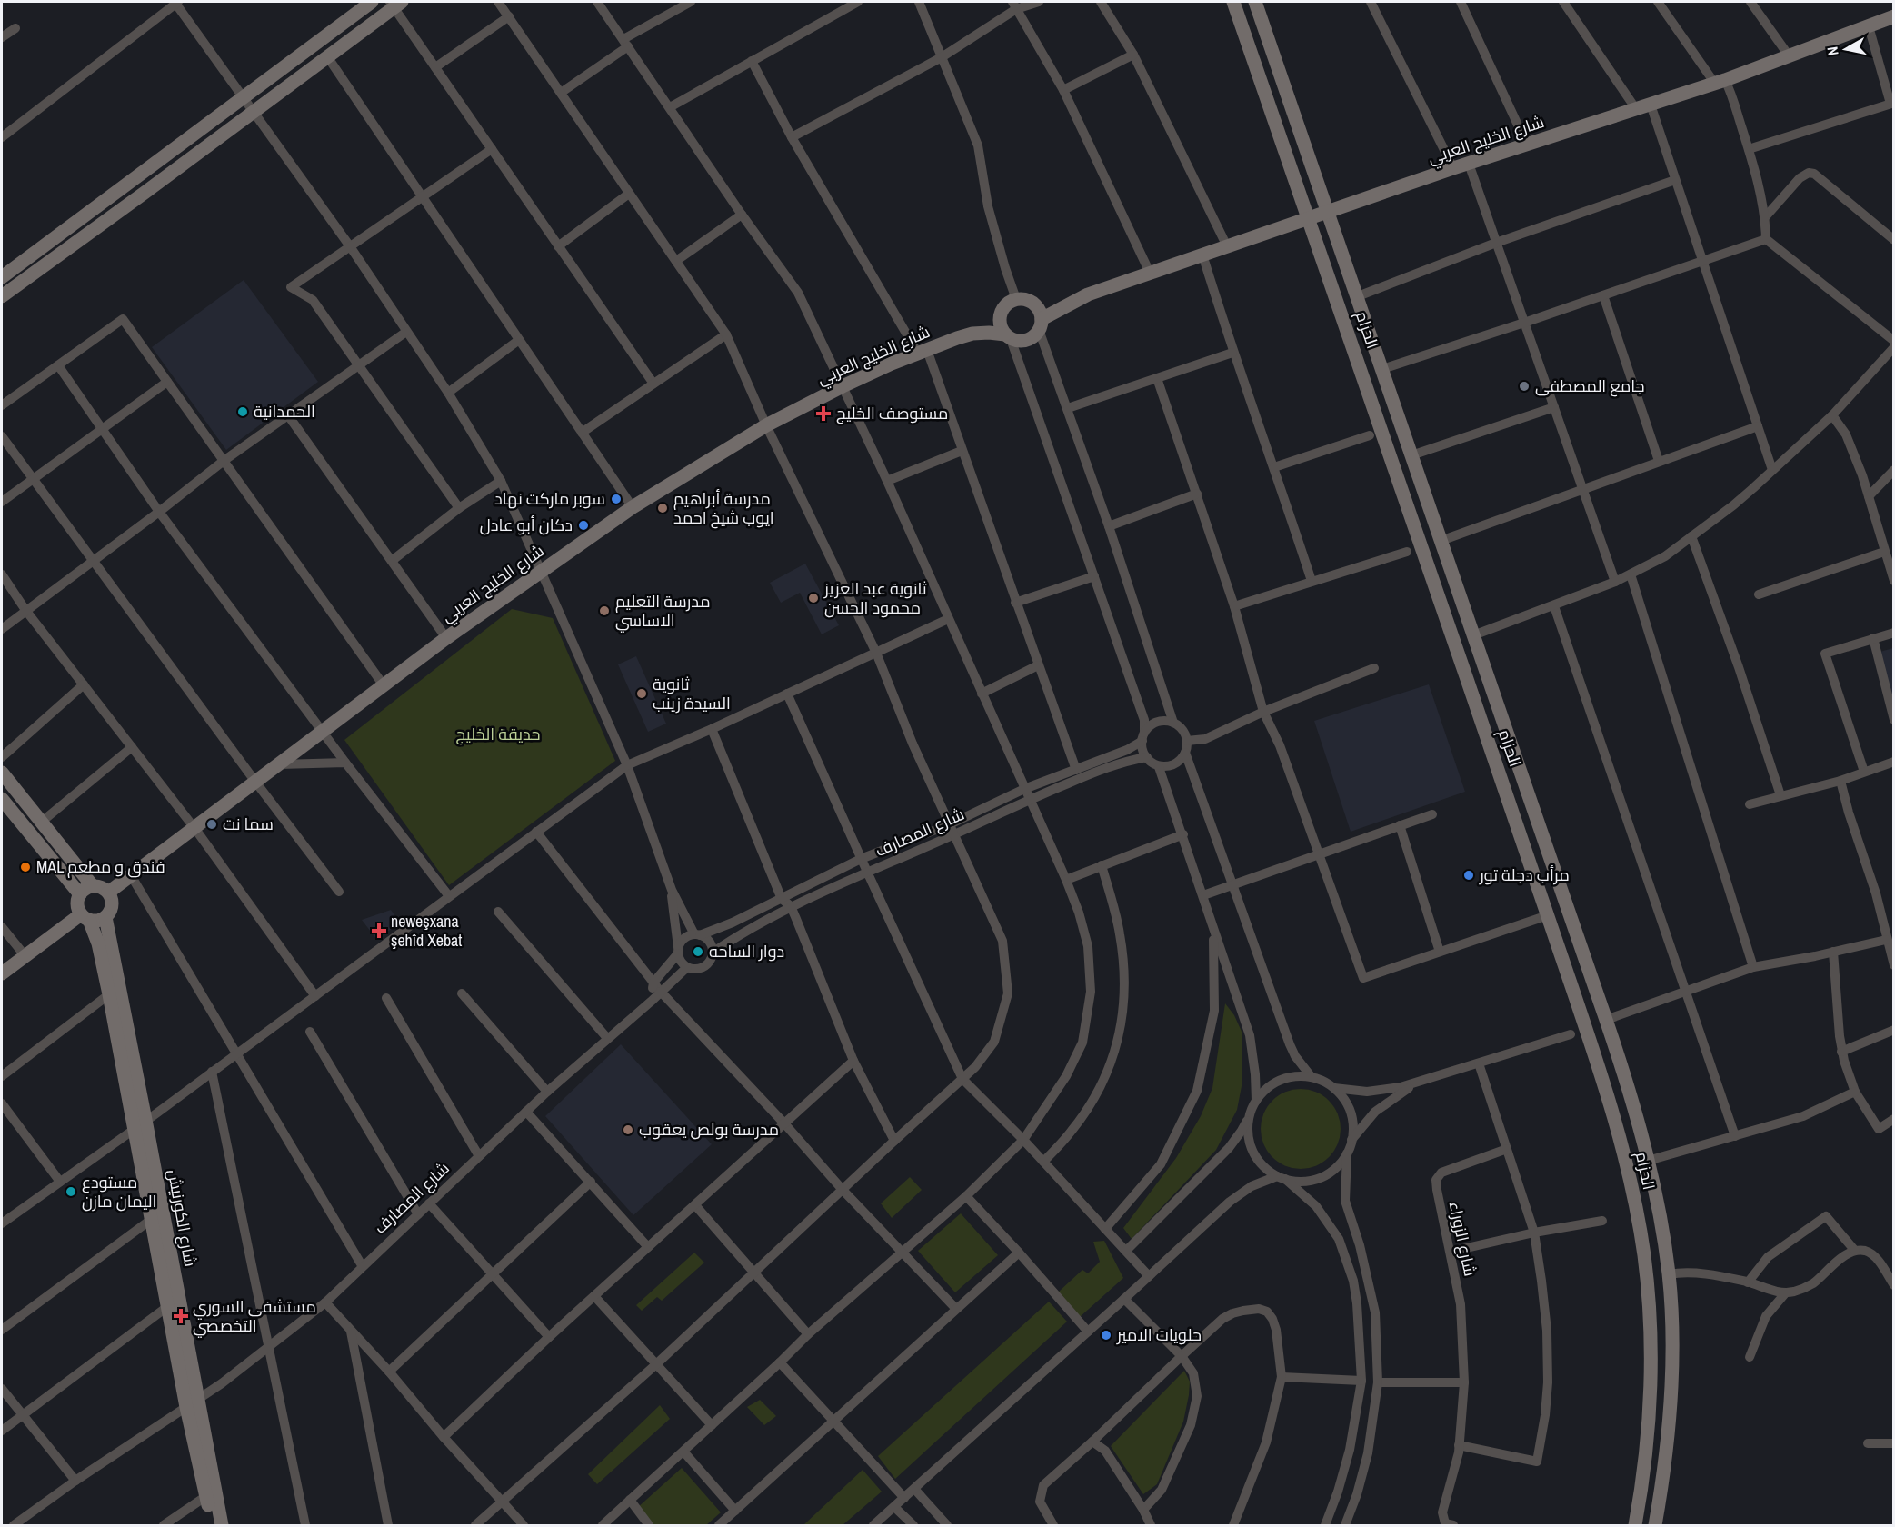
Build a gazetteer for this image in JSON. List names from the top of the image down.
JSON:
{
  "streets": {
    "street": [
      "شارع الخليج العربي",
      "الحزام",
      "شارع المصارف",
      "شارع الكورنيش",
      "شارع الزوراء"
    ]
  },
  "crossings": [
    ["شارع الخليج العربي", "الحزام"],
    ["شارع الخليج العربي", "شارع الكورنيش"],
    ["شارع المصارف", "شارع الكورنيش"]
  ],
  "parks": ["حديقة الخليج"],
  "places": {
    "other": [
      "جامع المصطفى",
      "الحمدانية",
      "سوبر ماركت نهاد",
      "مدرسة أبراهيم ايوب شيخ احمد",
      "دكان أبو عادل",
      "ثانوية عبد العزيز محمود الحسن",
      "مدرسة التعليم الاساسي",
      "ثانوية السيدة زينب",
      "سما نت",
      "MAL فندق و مطعم",
      "مرأب دجلة تور",
      "دوار الساحه",
      "مدرسة بولص يعقوب",
      "مستودع اليمان مازن",
      "حلويات الامير"
    ],
    "health": ["مستوصف الخليج", "neweşxana şehîd Xebat", "مستشفى السوري التخصصي"]
  },
  "north": "left"
}
